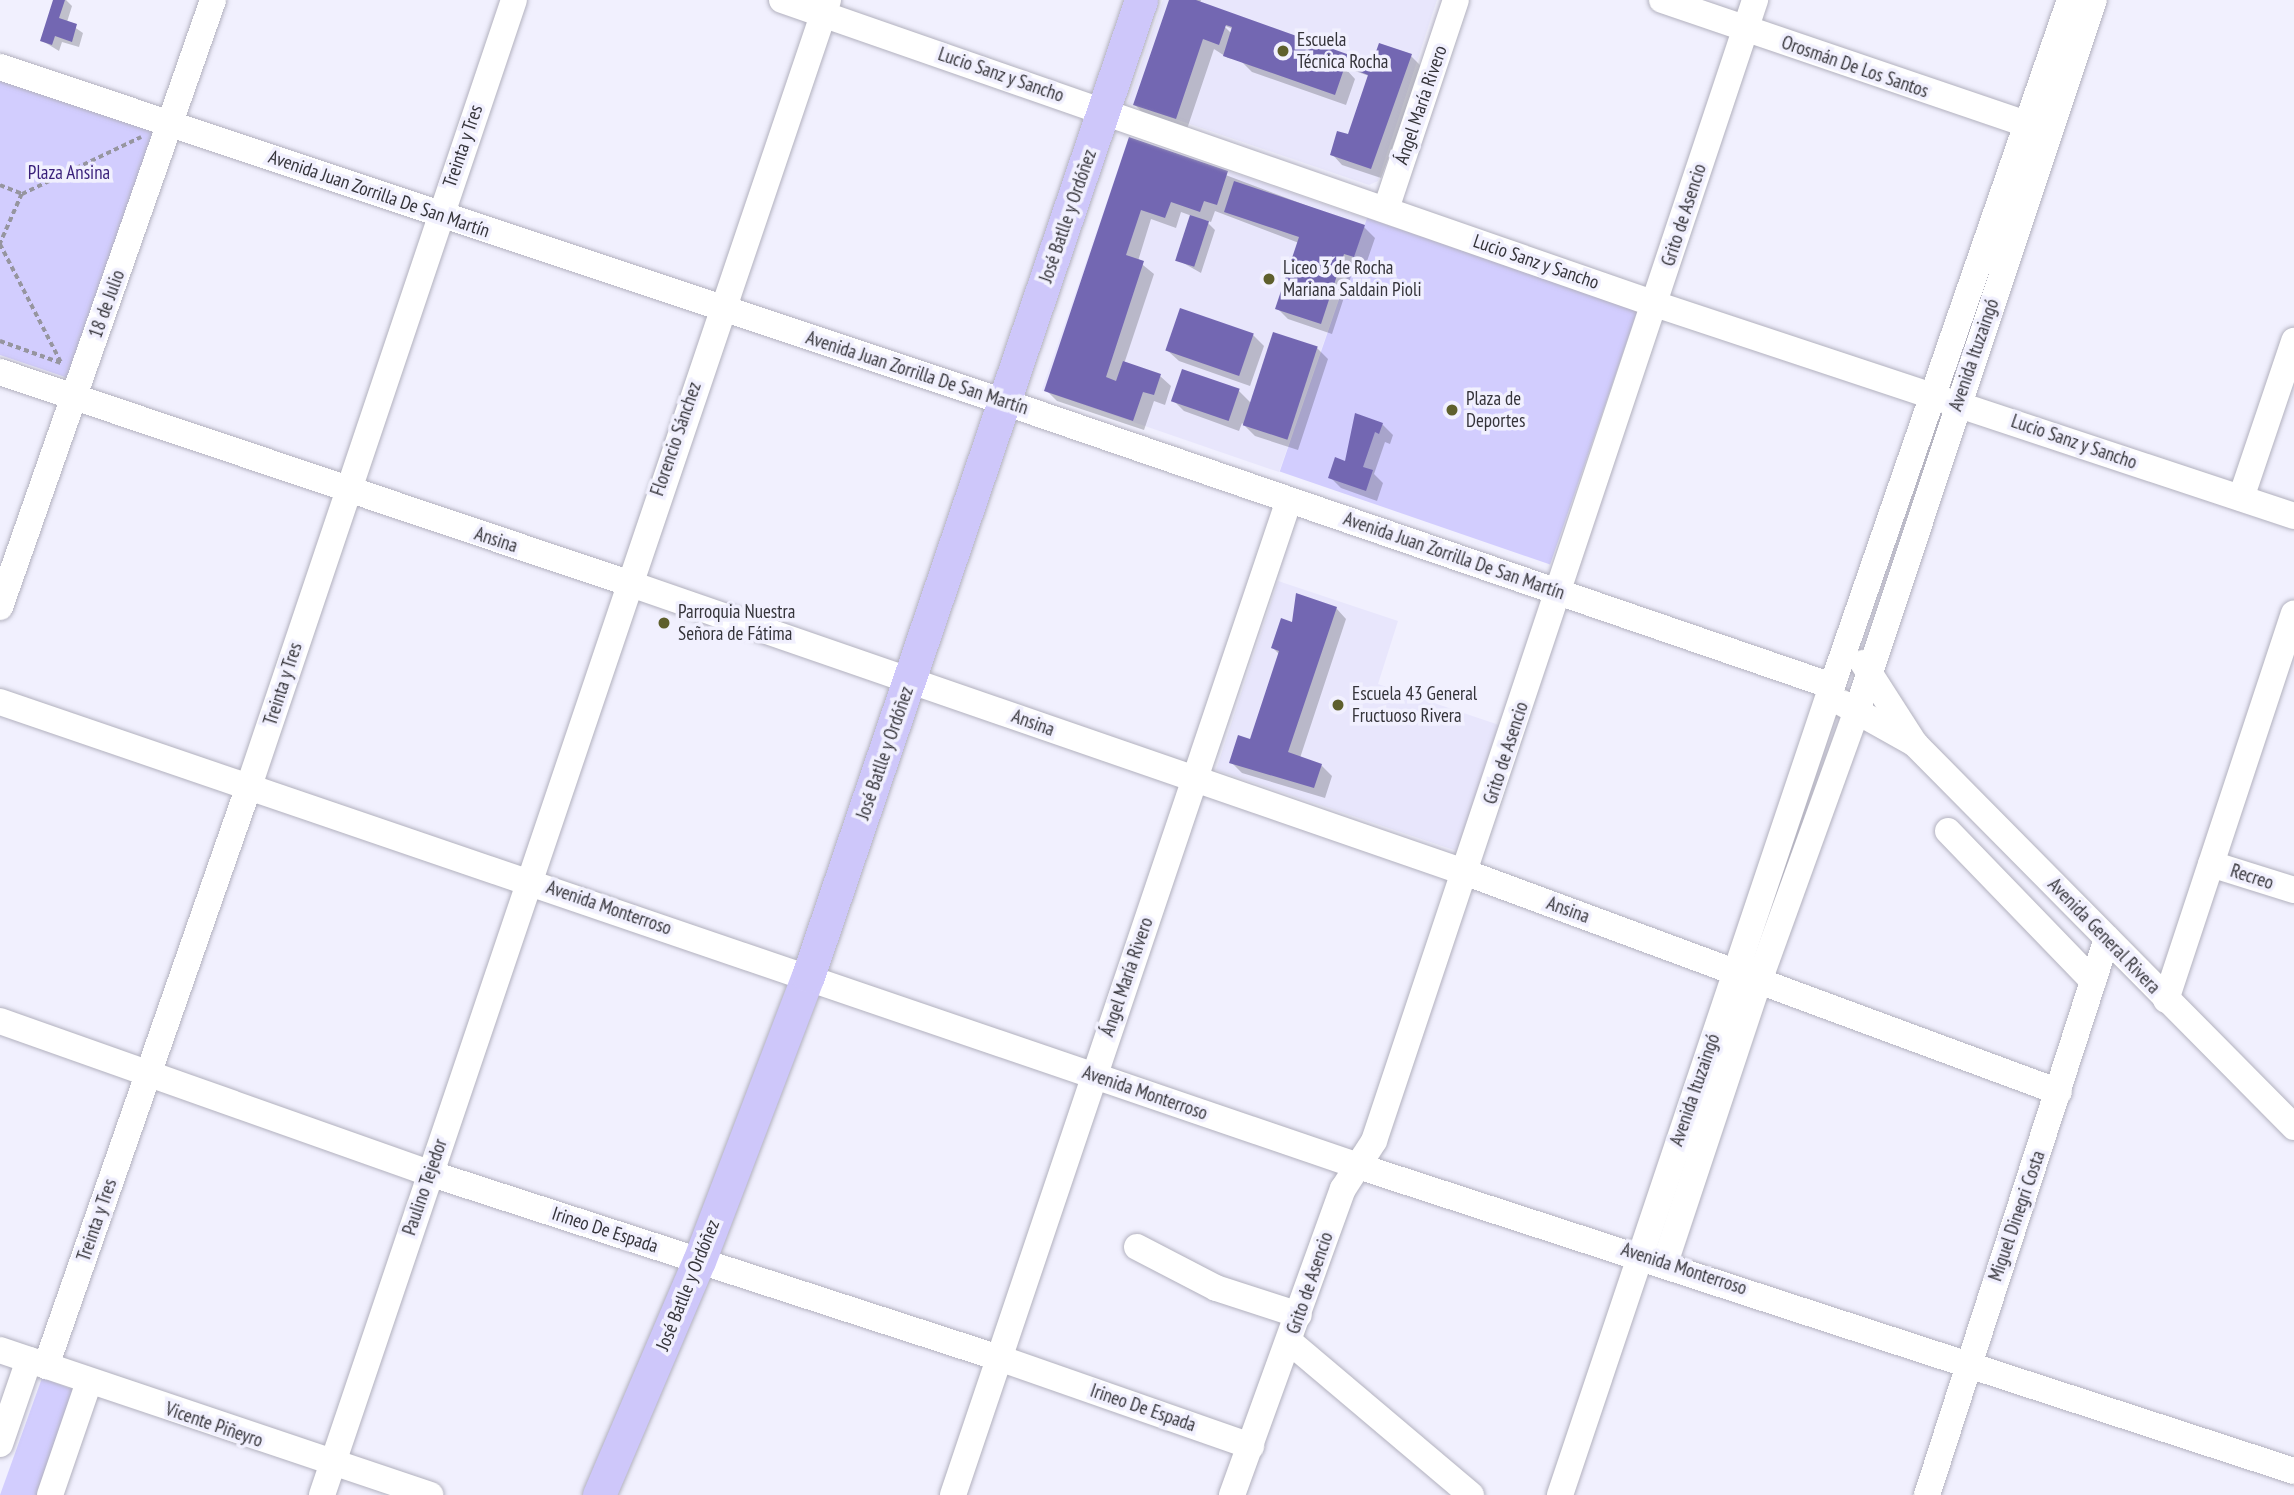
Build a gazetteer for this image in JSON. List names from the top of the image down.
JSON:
{
  "streets": {
    "main road": ["José Batlle y Ordóñez"],
    "street": [
      "Orosmán De Los Santos",
      "Lucio Sanz y Sancho",
      "Ángel María Rivero",
      "Treinta y Tres",
      "Avenida Juan Zorrilla De San Martín",
      "Grito de Asencio",
      "18 de Julio",
      "Avenida Ituzaingó",
      "Florencio Sánchez",
      "Ansina",
      "Recreo",
      "Avenida Monterroso",
      "Avenida General Rivera",
      "Paulino Tejedor",
      "Miguel Dinegri Costa",
      "Irineo De Espada",
      "Vicente Piñeyro"
    ]
  },
  "crossings": [
    ["Orosmán De Los Santos", "Grito de Asencio"],
    ["Orosmán De Los Santos", "Avenida Ituzaingó"],
    ["Lucio Sanz y Sancho", "Ángel María Rivero"],
    ["Lucio Sanz y Sancho", "Grito de Asencio"],
    ["Lucio Sanz y Sancho", "José Batlle y Ordóñez"],
    ["Lucio Sanz y Sancho", "Avenida Ituzaingó"],
    ["Lucio Sanz y Sancho", "Florencio Sánchez"],
    ["Ángel María Rivero", "Avenida Juan Zorrilla De San Martín"],
    ["Ángel María Rivero", "Ansina"],
    ["Ángel María Rivero", "Avenida Monterroso"],
    ["Ángel María Rivero", "Irineo De Espada"],
    ["Treinta y Tres", "Avenida Juan Zorrilla De San Martín"],
    ["Treinta y Tres", "Ansina"],
    ["Treinta y Tres", "Avenida Monterroso"],
    ["Treinta y Tres", "Irineo De Espada"],
    ["Treinta y Tres", "Vicente Piñeyro"],
    ["Avenida Juan Zorrilla De San Martín", "Grito de Asencio"],
    ["Avenida Juan Zorrilla De San Martín", "José Batlle y Ordóñez"],
    ["Avenida Juan Zorrilla De San Martín", "18 de Julio"],
    ["Avenida Juan Zorrilla De San Martín", "Avenida Ituzaingó"],
    ["Avenida Juan Zorrilla De San Martín", "Florencio Sánchez"],
    ["Grito de Asencio", "Ansina"],
    ["Grito de Asencio", "Avenida Monterroso"],
    ["Grito de Asencio", "Irineo De Espada"],
    ["José Batlle y Ordóñez", "Ansina"],
    ["José Batlle y Ordóñez", "Avenida Monterroso"],
    ["José Batlle y Ordóñez", "Irineo De Espada"],
    ["18 de Julio", "Ansina"],
    ["Avenida Ituzaingó", "Ansina"],
    ["Avenida Ituzaingó", "Avenida Monterroso"],
    ["Avenida Ituzaingó", "Avenida General Rivera"],
    ["Florencio Sánchez", "Ansina"],
    ["Florencio Sánchez", "Avenida Monterroso"],
    ["Florencio Sánchez", "Paulino Tejedor"],
    ["Ansina", "Miguel Dinegri Costa"],
    ["Avenida Monterroso", "Paulino Tejedor"],
    ["Avenida Monterroso", "Miguel Dinegri Costa"],
    ["Avenida General Rivera", "Miguel Dinegri Costa"],
    ["Paulino Tejedor", "Irineo De Espada"],
    ["Paulino Tejedor", "Vicente Piñeyro"]
  ],
  "parks": ["Plaza Ansina"],
  "places": [
    "Escuela Técnica Rocha",
    "Liceo 3 de Rocha Mariana Saldain Pioli",
    "Plaza de Deportes",
    "Parroquia Nuestra Señora de Fátima",
    "Escuela 43 General Fructuoso Rivera"
  ]
}
